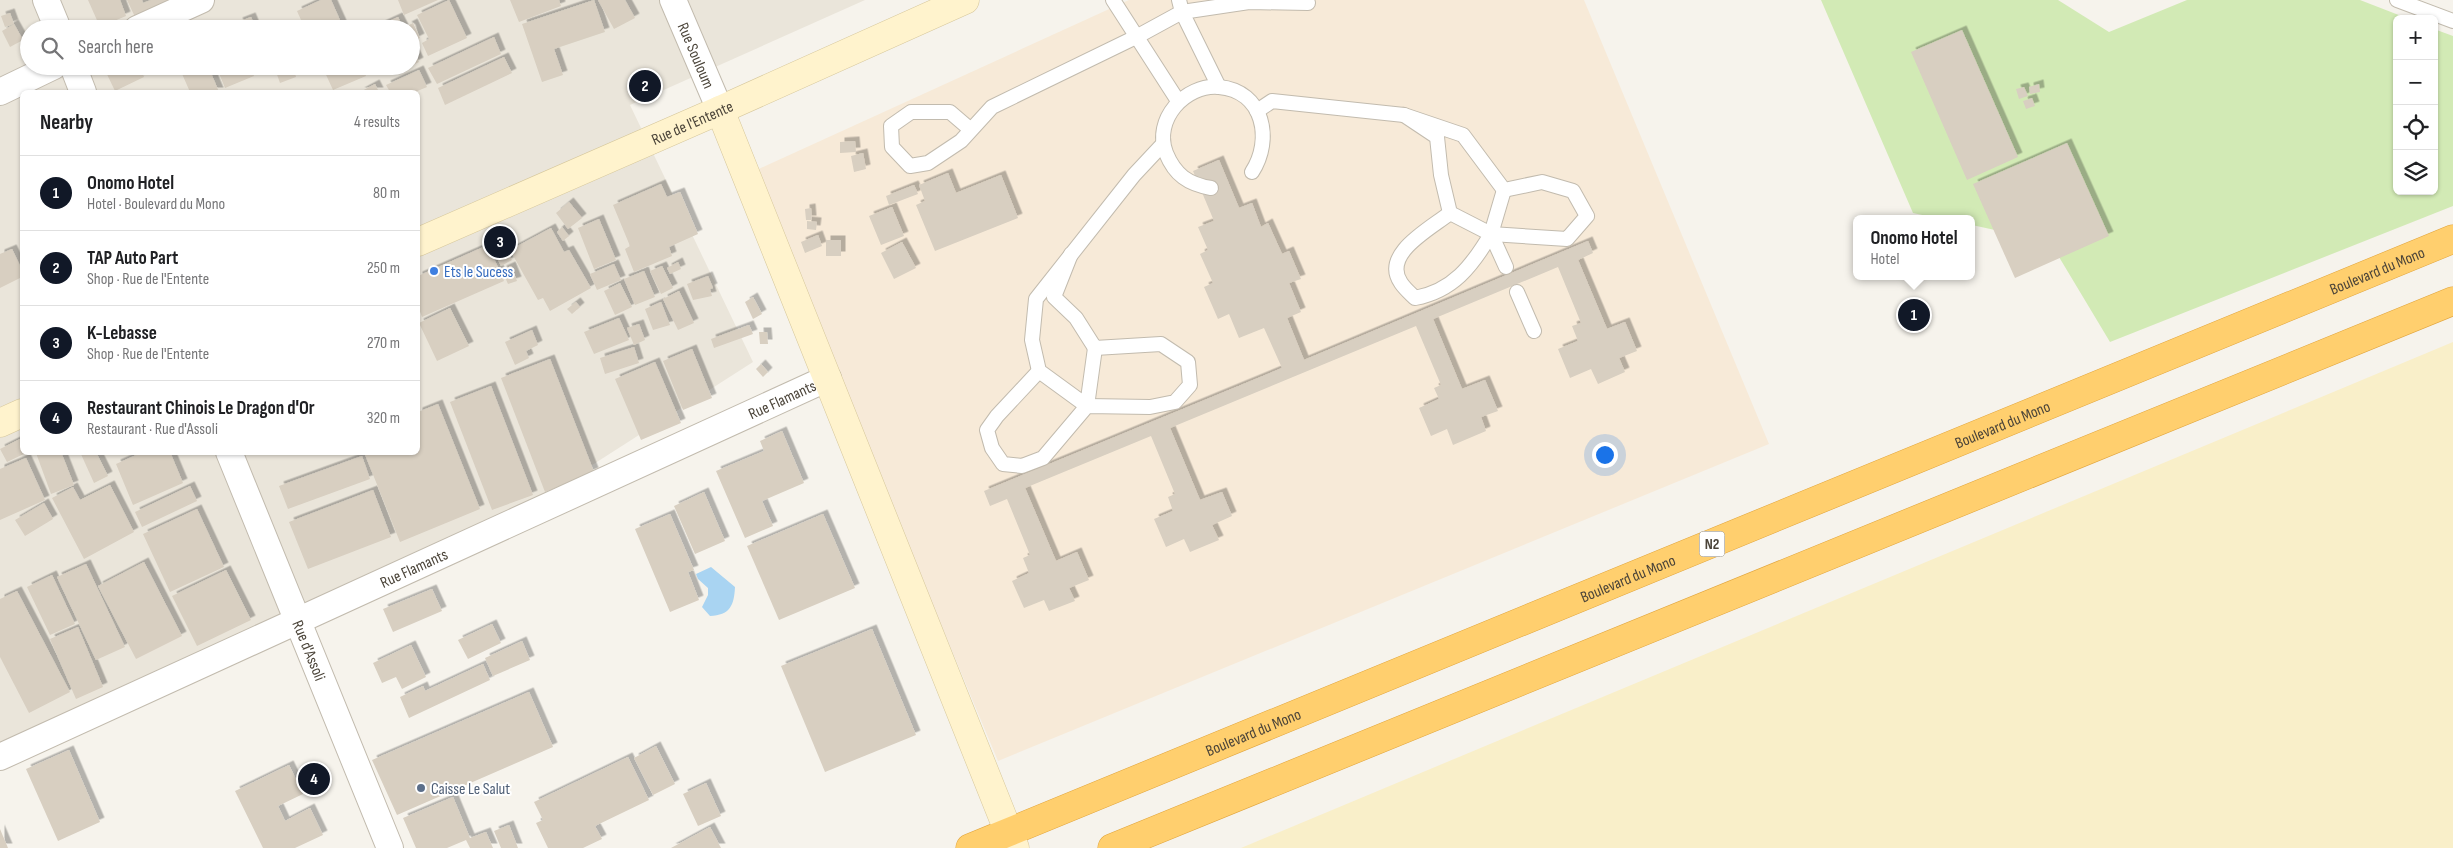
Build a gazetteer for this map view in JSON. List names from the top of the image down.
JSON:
{
  "streets": {
    "highway": ["Boulevard du Mono", "N2"],
    "street": [
      "Rue Souloum",
      "Rue de l'Entente",
      "Rue Flamants",
      "Rue d'Assoli"
    ]
  },
  "crossings": [
    ["Rue Souloum", "Rue de l'Entente"],
    ["Rue Flamants", "Rue d'Assoli"]
  ],
  "places": ["Ets le Sucess", "Caisse Le Salut"],
  "page": {
    "map_buttons": ["+", "−"],
    "search": "Search here",
    "pins": [
      "2",
      "3",
      "1",
      "4"
    ],
    "heading": ["Nearby", "4 results"],
    "list": [
      {
        "mark": "1",
        "name": "Onomo Hotel",
        "note": "Hotel · Boulevard du Mono",
        "value": "80 m"
      },
      {
        "mark": "2",
        "name": "TAP Auto Part",
        "note": "Shop · Rue de l'Entente",
        "value": "250 m"
      },
      {
        "mark": "3",
        "name": "K-Lebasse",
        "note": "Shop · Rue de l'Entente",
        "value": "270 m"
      },
      {
        "mark": "4",
        "name": "Restaurant Chinois Le Dragon d'Or",
        "note": "Restaurant · Rue d'Assoli",
        "value": "320 m"
      }
    ],
    "popup": ["Onomo Hotel", "Hotel"]
  }
}
